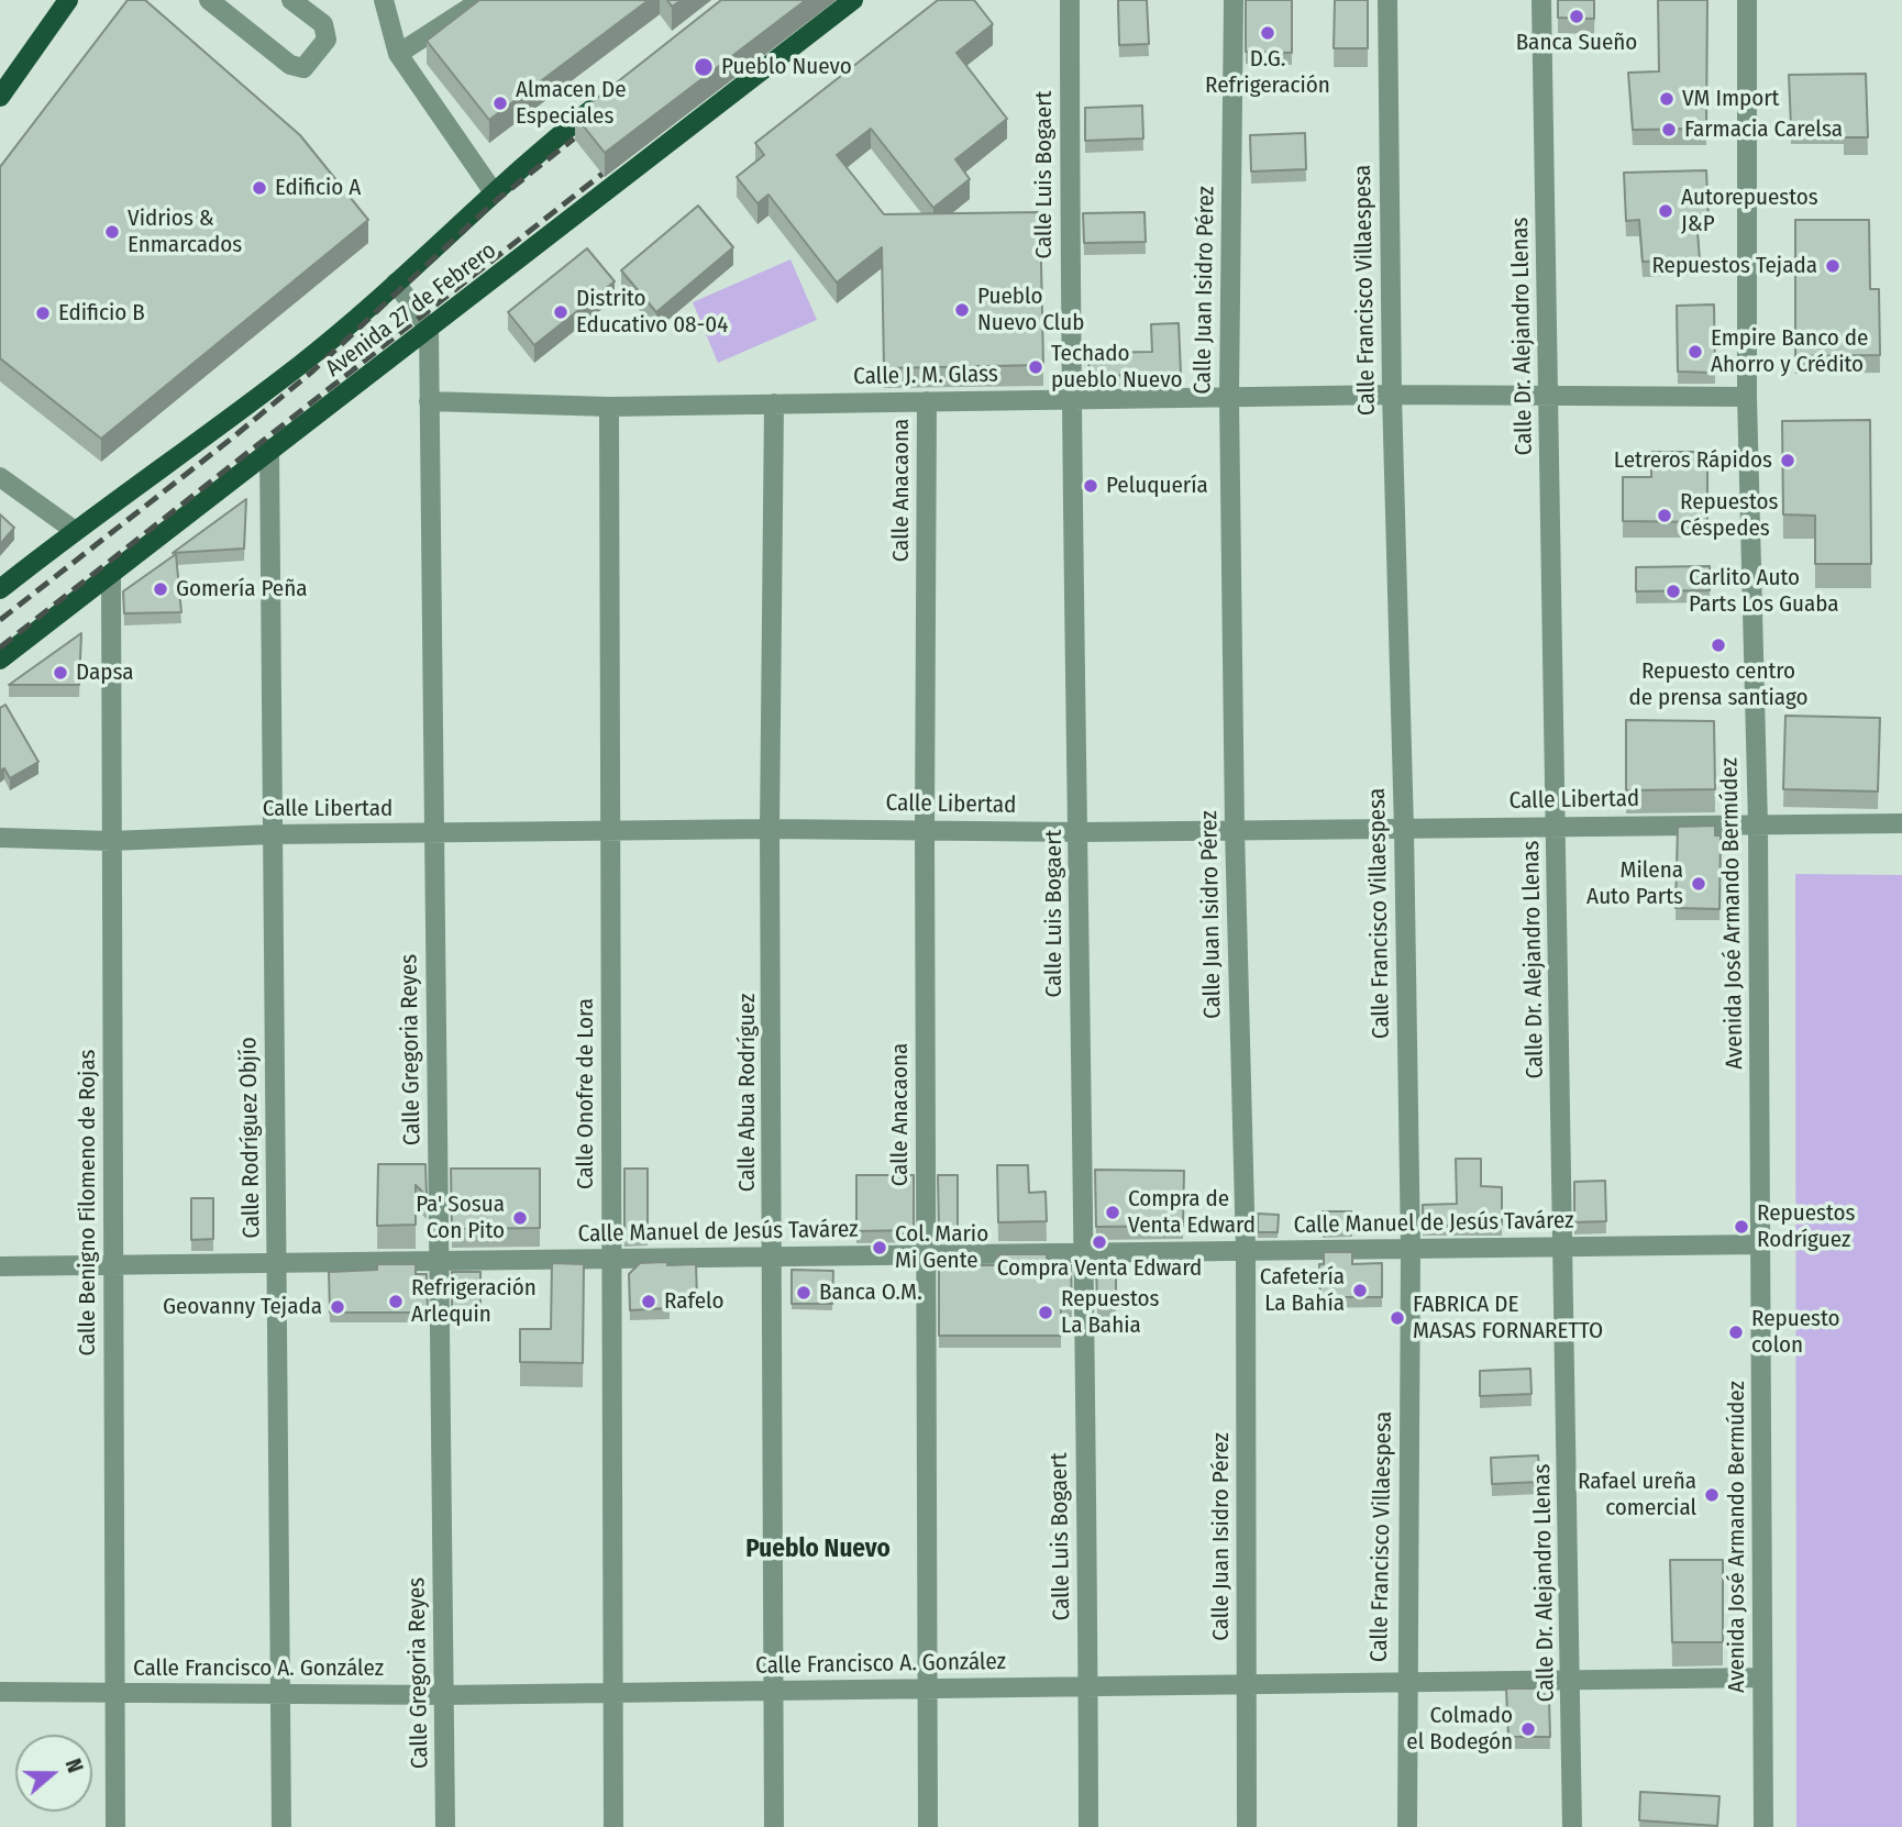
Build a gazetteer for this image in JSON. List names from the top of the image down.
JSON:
{
  "streets": {
    "main road": ["Avenida 27 de Febrero"],
    "street": [
      "Calle Luis Bogaert",
      "Calle Juan Isidro Pérez",
      "Calle Francisco Villaespesa",
      "Calle Dr. Alejandro Llenas",
      "Calle J. M. Glass",
      "Calle Anacaona",
      "Calle Libertad",
      "Avenida José Armando Bermúdez",
      "Calle Gregoria Reyes",
      "Calle Abua Rodríguez",
      "Calle Onofre de Lora",
      "Calle Rodríguez Objío",
      "Calle Benigno Filomeno de Rojas",
      "Calle Manuel de Jesús Tavárez",
      "Calle Francisco A. González"
    ]
  },
  "crossings": [
    ["Calle Luis Bogaert", "Calle J. M. Glass"],
    ["Calle Luis Bogaert", "Calle Libertad"],
    ["Calle Luis Bogaert", "Calle Manuel de Jesús Tavárez"],
    ["Calle Luis Bogaert", "Calle Francisco A. González"],
    ["Calle Juan Isidro Pérez", "Calle J. M. Glass"],
    ["Calle Juan Isidro Pérez", "Calle Libertad"],
    ["Calle Juan Isidro Pérez", "Calle Manuel de Jesús Tavárez"],
    ["Calle Juan Isidro Pérez", "Calle Francisco A. González"],
    ["Calle Francisco Villaespesa", "Calle J. M. Glass"],
    ["Calle Francisco Villaespesa", "Calle Libertad"],
    ["Calle Francisco Villaespesa", "Calle Manuel de Jesús Tavárez"],
    ["Calle Francisco Villaespesa", "Calle Francisco A. González"],
    ["Avenida 27 de Febrero", "Calle Gregoria Reyes"],
    ["Avenida 27 de Febrero", "Calle Rodríguez Objío"],
    ["Avenida 27 de Febrero", "Calle Benigno Filomeno de Rojas"],
    ["Calle Dr. Alejandro Llenas", "Calle J. M. Glass"],
    ["Calle Dr. Alejandro Llenas", "Calle Libertad"],
    ["Calle Dr. Alejandro Llenas", "Calle Manuel de Jesús Tavárez"],
    ["Calle Dr. Alejandro Llenas", "Calle Francisco A. González"],
    ["Calle J. M. Glass", "Calle Anacaona"],
    ["Calle J. M. Glass", "Avenida José Armando Bermúdez"],
    ["Calle J. M. Glass", "Calle Gregoria Reyes"],
    ["Calle J. M. Glass", "Calle Abua Rodríguez"],
    ["Calle J. M. Glass", "Calle Onofre de Lora"],
    ["Calle Anacaona", "Calle Libertad"],
    ["Calle Anacaona", "Calle Manuel de Jesús Tavárez"],
    ["Calle Anacaona", "Calle Francisco A. González"],
    ["Calle Libertad", "Avenida José Armando Bermúdez"],
    ["Calle Libertad", "Calle Gregoria Reyes"],
    ["Calle Libertad", "Calle Abua Rodríguez"],
    ["Calle Libertad", "Calle Onofre de Lora"],
    ["Calle Libertad", "Calle Rodríguez Objío"],
    ["Calle Libertad", "Calle Benigno Filomeno de Rojas"],
    ["Avenida José Armando Bermúdez", "Calle Manuel de Jesús Tavárez"],
    ["Avenida José Armando Bermúdez", "Calle Francisco A. González"],
    ["Calle Gregoria Reyes", "Calle Manuel de Jesús Tavárez"],
    ["Calle Gregoria Reyes", "Calle Francisco A. González"],
    ["Calle Abua Rodríguez", "Calle Manuel de Jesús Tavárez"],
    ["Calle Abua Rodríguez", "Calle Francisco A. González"],
    ["Calle Onofre de Lora", "Calle Manuel de Jesús Tavárez"],
    ["Calle Onofre de Lora", "Calle Francisco A. González"],
    ["Calle Rodríguez Objío", "Calle Manuel de Jesús Tavárez"],
    ["Calle Rodríguez Objío", "Calle Francisco A. González"],
    ["Calle Benigno Filomeno de Rojas", "Calle Manuel de Jesús Tavárez"],
    ["Calle Benigno Filomeno de Rojas", "Calle Francisco A. González"]
  ],
  "districts": ["Pueblo Nuevo"],
  "places": [
    "Banca Sueño",
    "D.G. Refrigeración",
    "Pueblo Nuevo",
    "VM Import",
    "Almacen De Especiales",
    "Farmacia Carelsa",
    "Edificio A",
    "Autorepuestos J&P",
    "Vidrios & Enmarcados",
    "Repuestos Tejada",
    "Pueblo Nuevo Club",
    "Distrito Educativo 08-04",
    "Edificio B",
    "Empire Banco de Ahorro y Crédito",
    "Techado pueblo Nuevo",
    "Letreros Rápidos",
    "Peluquería",
    "Repuestos Céspedes",
    "Gomería Peña",
    "Carlito Auto Parts Los Guaba",
    "Repuesto centro de prensa santiago",
    "Dapsa",
    "Milena Auto Parts",
    "Compra de Venta Edward",
    "Pa' Sosua Con Pito",
    "Repuestos Rodríguez",
    "Compra Venta Edward",
    "Col. Mario Mi Gente",
    "Cafetería La Bahía",
    "Banca O.M.",
    "Refrigeración Arlequin",
    "Rafelo",
    "Geovanny Tejada",
    "Repuestos La Bahia",
    "FABRICA DE MASAS FORNARETTO",
    "Repuesto colon",
    "Rafael ureña comercial",
    "Colmado el Bodegón"
  ],
  "north": "right"
}
